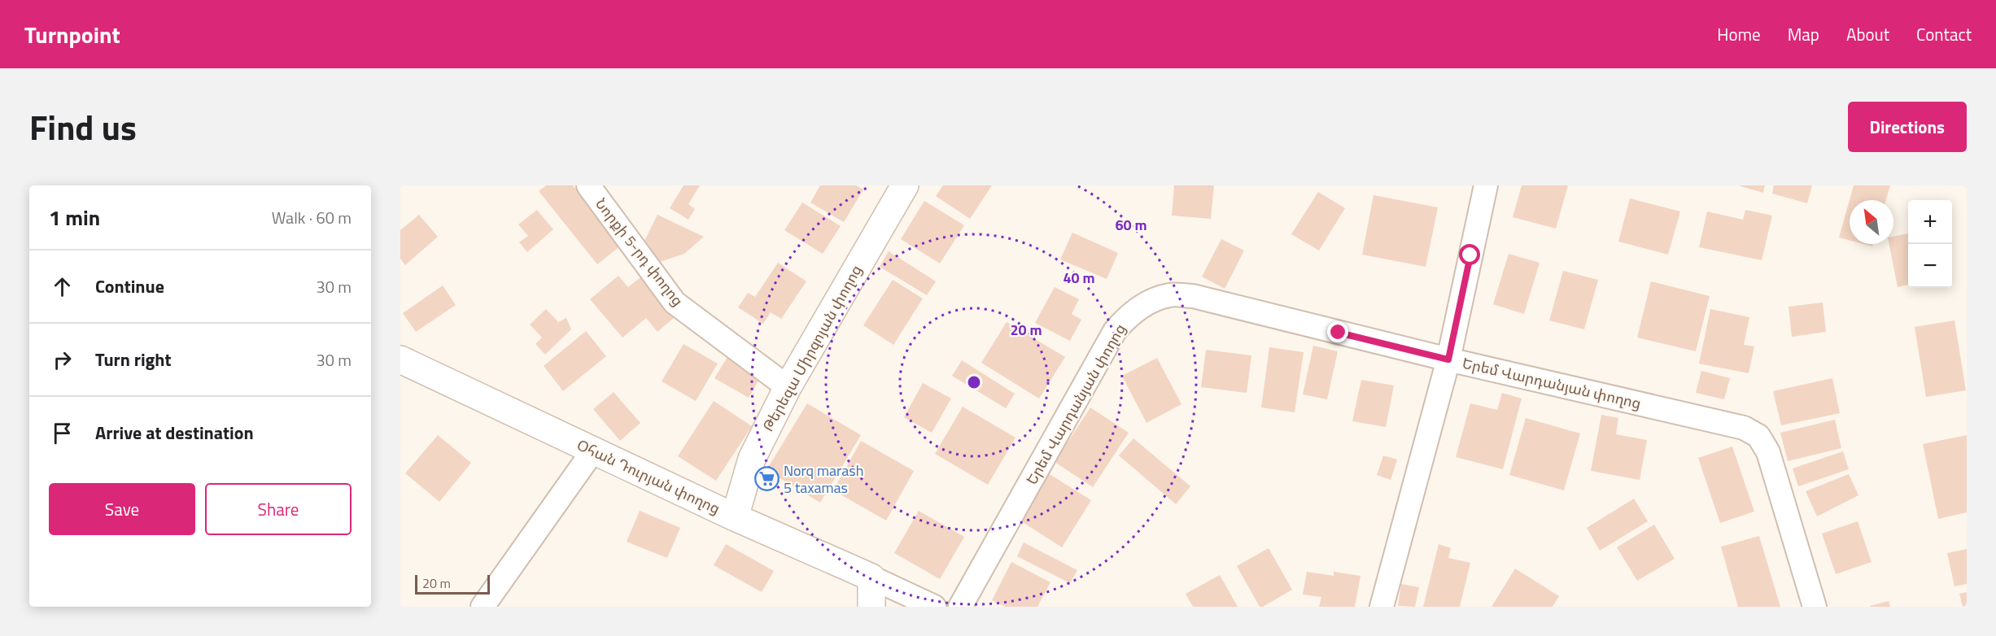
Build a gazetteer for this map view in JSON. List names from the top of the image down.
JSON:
{
  "streets": {
    "street": [
      "Նորքի 5-րդ փողոց",
      "Թերեզա Միրզոյան փողոց",
      "Երեմ Վարդանյան փողոց",
      "Օհան Դուրյան փողոց"
    ]
  },
  "crossings": [
    ["Նորքի 5-րդ փողոց", "Թերեզա Միրզոյան փողոց"],
    ["Թերեզա Միրզոյան փողոց", "Օհան Դուրյան փողոց"]
  ],
  "places": {
    "supermarket": ["Norq marash 5 taxamas"]
  },
  "scale_bar": "20 m",
  "north": "top left",
  "page": {
    "header": "Turnpoint",
    "nav": [
      "Home",
      "Map",
      "About",
      "Contact"
    ],
    "title": "Find us",
    "buttons": [
      "Directions",
      ["Save", "Share"]
    ],
    "heading": ["1 min", "Walk · 60 m"],
    "map_buttons": ["+", "−"],
    "list": [
      ["Continue", "30 m"],
      ["Turn right", "30 m"],
      "Arrive at destination"
    ],
    "scale": "20 m"
  },
  "rings": ["60 m", "40 m", "20 m"]
}
